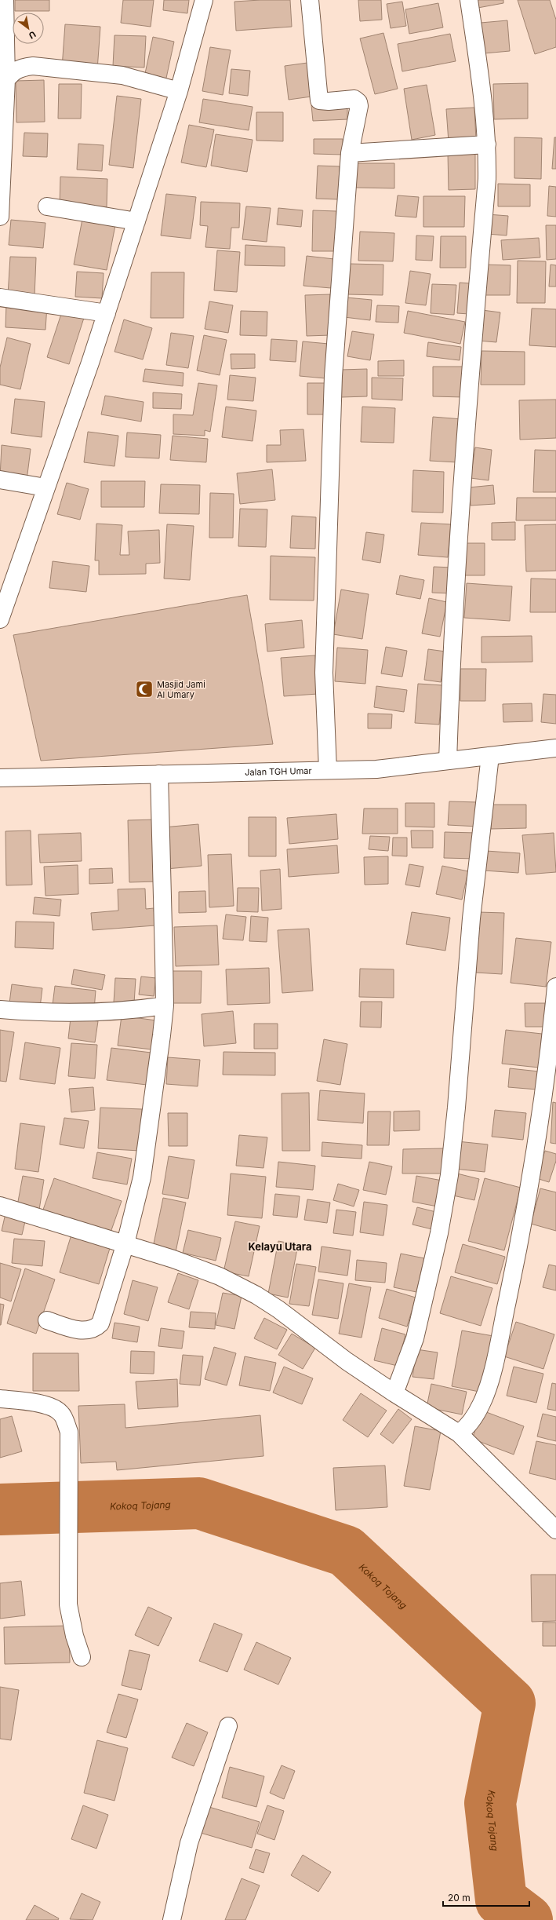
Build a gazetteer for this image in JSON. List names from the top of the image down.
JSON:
{
  "streets": {
    "street": ["Jalan TGH Umar"]
  },
  "districts": ["Kelayu Utara"],
  "water": ["Kokoq Tojang"],
  "places": {
    "mosque": ["Masjid Jami Al Umary"]
  },
  "scale_bar": "20 m",
  "north": "bottom right"
}
